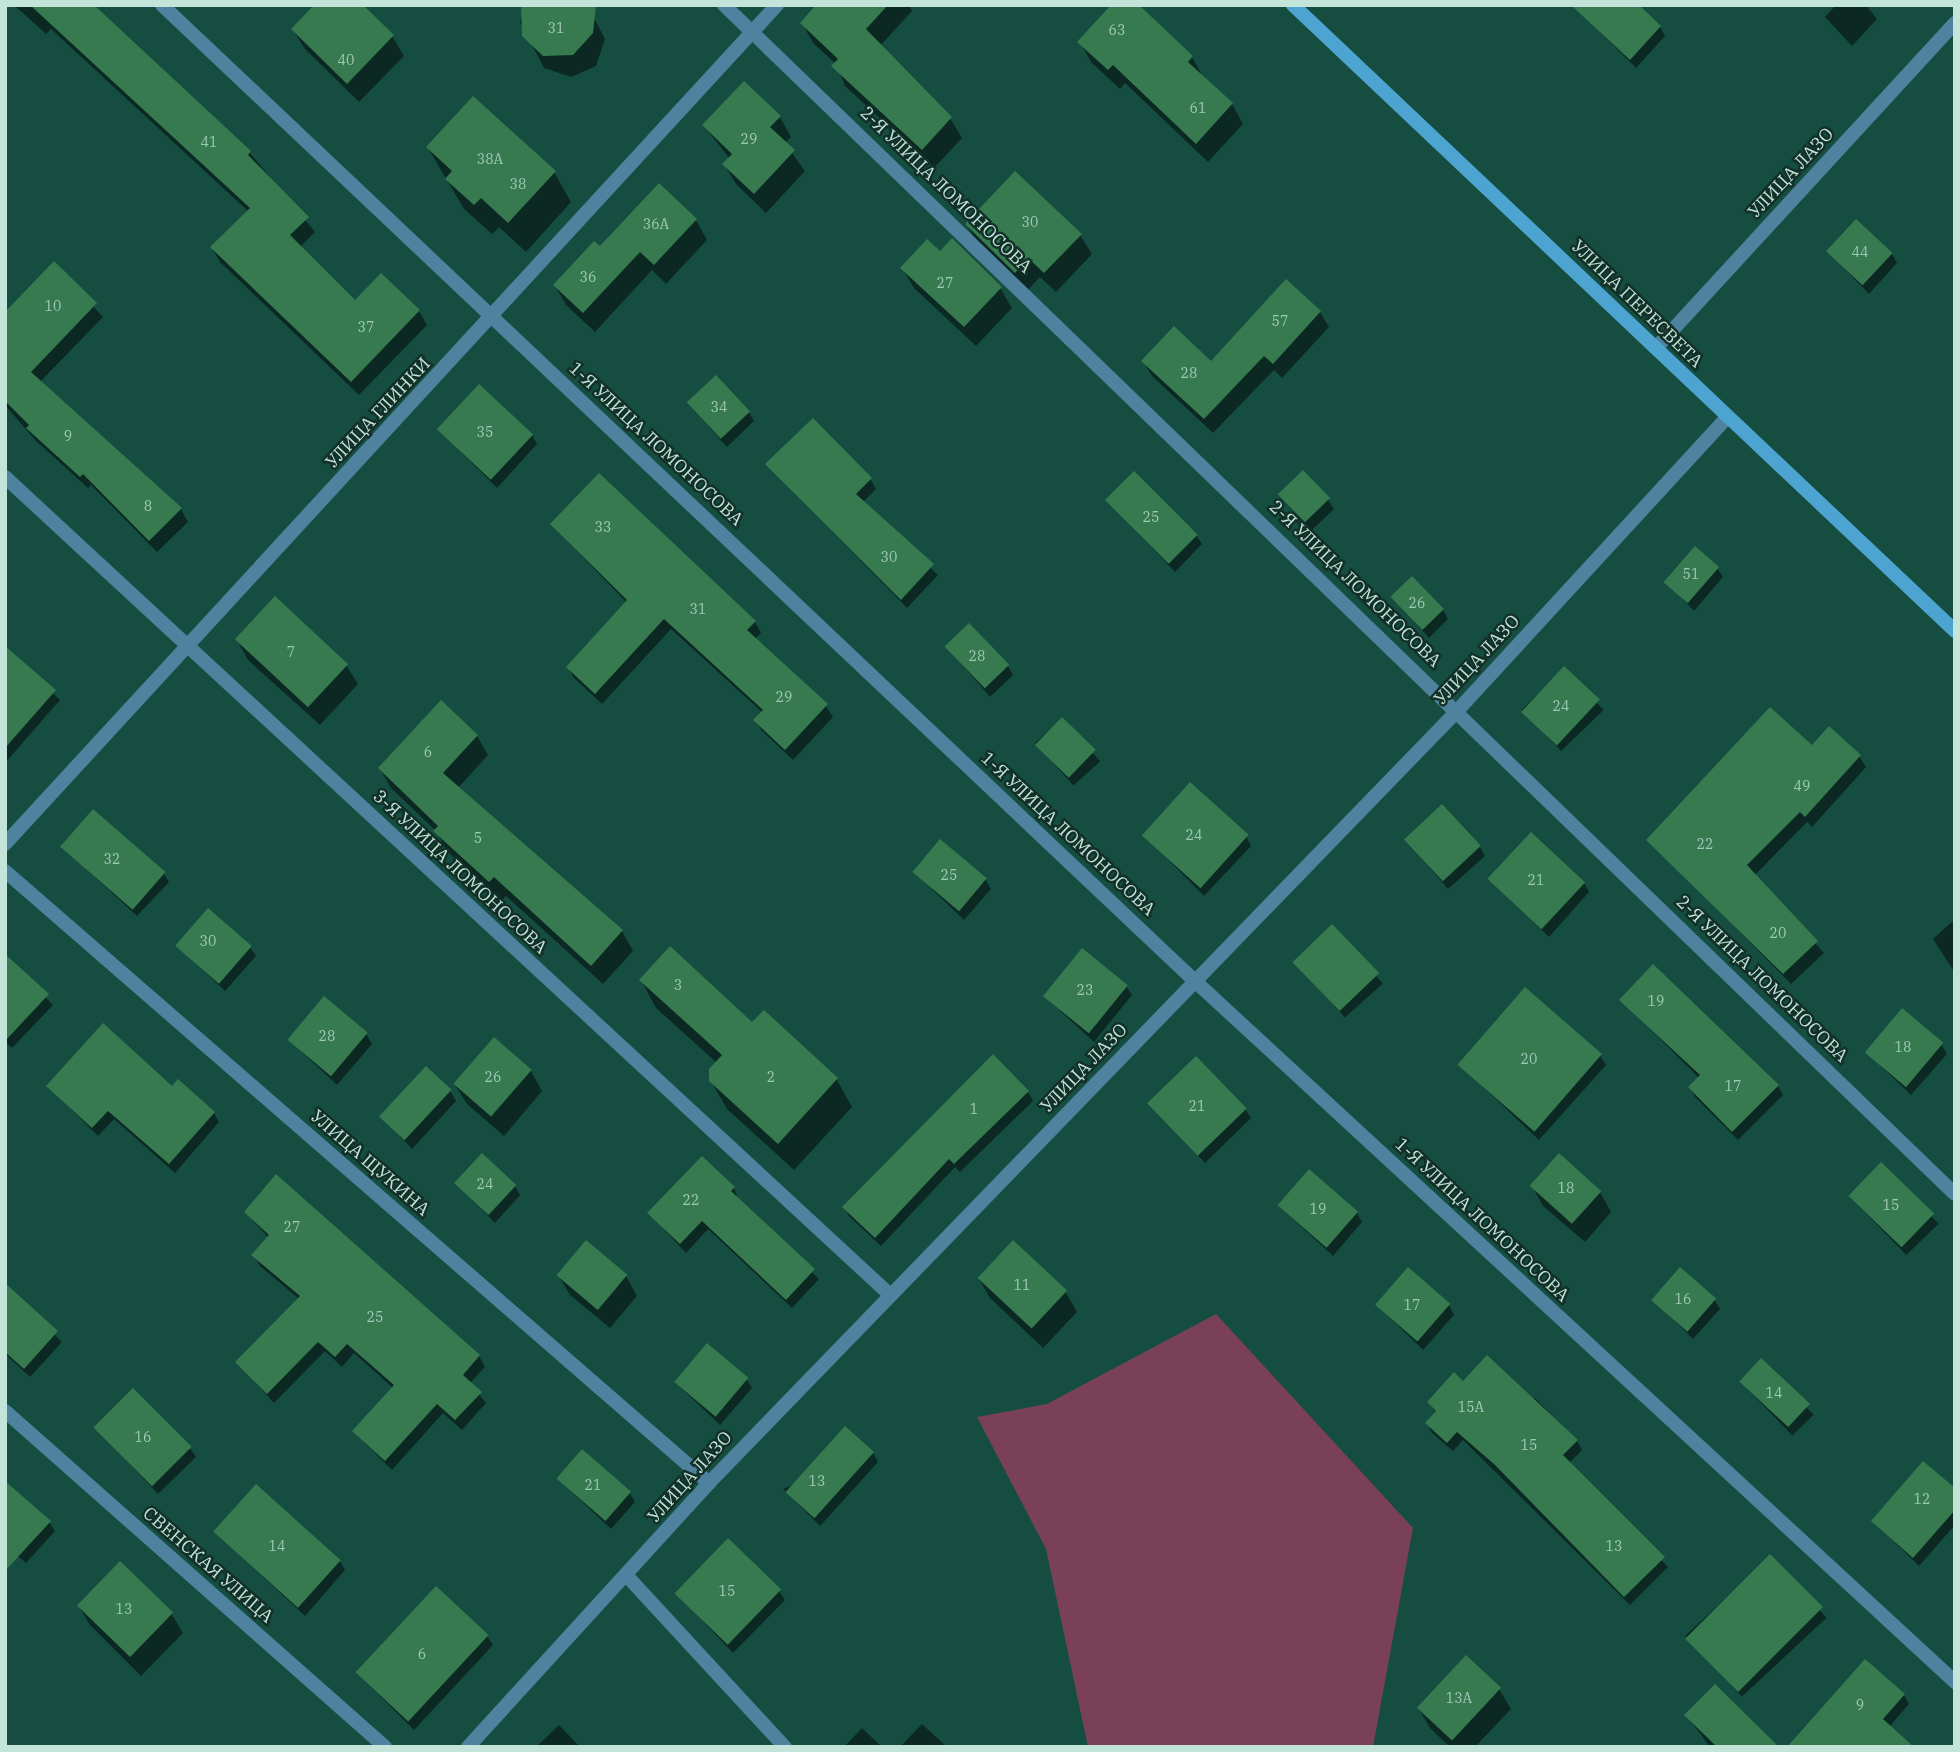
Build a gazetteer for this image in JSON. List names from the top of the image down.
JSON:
{
  "streets": {
    "main road": ["УЛИЦА ПЕРЕСВЕТА"],
    "street": [
      "УЛИЦА ЛАЗО",
      "2-Я УЛИЦА ЛОМОНОСОВА",
      "УЛИЦА ГЛИНКИ",
      "1-Я УЛИЦА ЛОМОНОСОВА",
      "3-Я УЛИЦА ЛОМОНОСОВА",
      "УЛИЦА ЩУКИНА",
      "СВЕНСКАЯ УЛИЦА"
    ]
  },
  "crossings": [
    ["УЛИЦА ЛАЗО", "2-Я УЛИЦА ЛОМОНОСОВА"],
    ["УЛИЦА ЛАЗО", "УЛИЦА ПЕРЕСВЕТА"],
    ["УЛИЦА ЛАЗО", "1-Я УЛИЦА ЛОМОНОСОВА"],
    ["УЛИЦА ЛАЗО", "3-Я УЛИЦА ЛОМОНОСОВА"],
    ["УЛИЦА ЛАЗО", "УЛИЦА ЩУКИНА"],
    ["2-Я УЛИЦА ЛОМОНОСОВА", "УЛИЦА ГЛИНКИ"],
    ["УЛИЦА ГЛИНКИ", "1-Я УЛИЦА ЛОМОНОСОВА"],
    ["УЛИЦА ГЛИНКИ", "3-Я УЛИЦА ЛОМОНОСОВА"]
  ],
  "house_numbers": [
    "31",
    "63",
    "40",
    "61",
    "29",
    "41",
    "38А",
    "38",
    "30",
    "36А",
    "44",
    "36",
    "27",
    "10",
    "57",
    "37",
    "28",
    "34",
    "35",
    "9",
    "8",
    "25",
    "33",
    "30",
    "51",
    "26",
    "31",
    "7",
    "28",
    "29",
    "24",
    "6",
    "49",
    "24",
    "5",
    "22",
    "32",
    "25",
    "21",
    "20",
    "30",
    "3",
    "23",
    "19",
    "28",
    "18",
    "20",
    "26",
    "2",
    "17",
    "21",
    "1",
    "24",
    "18",
    "22",
    "15",
    "19",
    "27",
    "11",
    "16",
    "17",
    "25",
    "14",
    "15А",
    "16",
    "15",
    "13",
    "21",
    "12",
    "14",
    "13",
    "15",
    "13",
    "6",
    "13А",
    "9"
  ]
}
